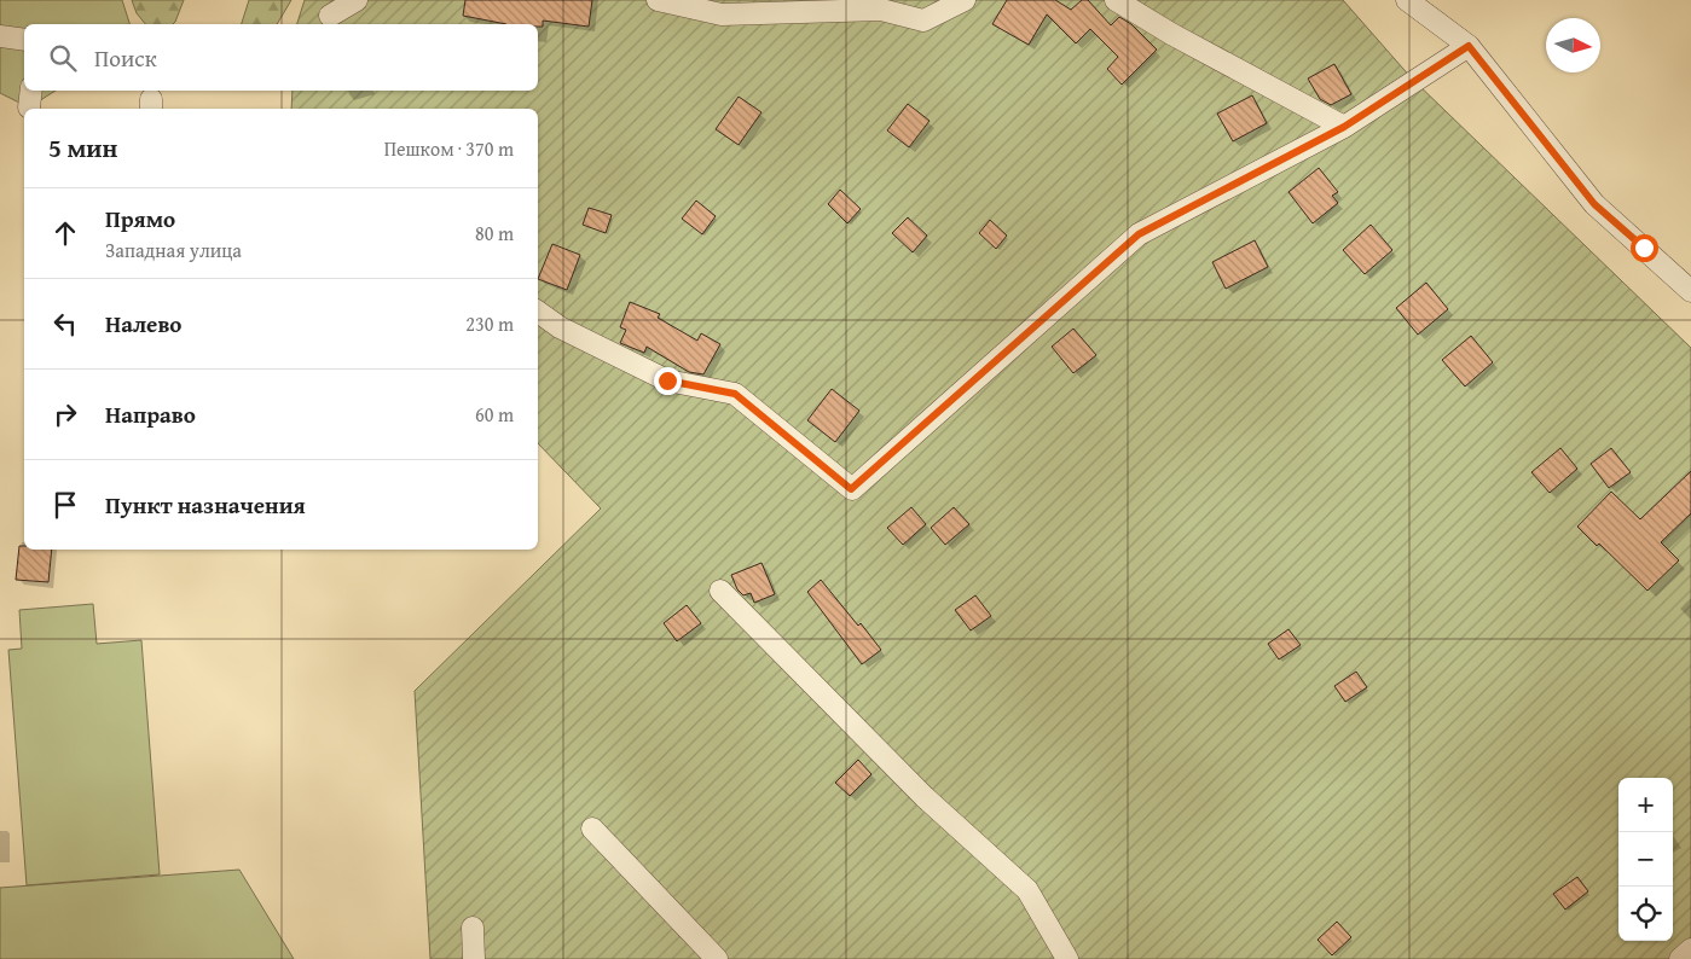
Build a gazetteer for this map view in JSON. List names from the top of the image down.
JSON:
{
  "north": "right",
  "page": {
    "search": "Поиск",
    "heading": ["5 мин", "Пешком · 370 m"],
    "list": [
      ["Прямо", "Западная улица", "80 m"],
      ["Налево", "230 m"],
      ["Направо", "60 m"],
      "Пункт назначения"
    ],
    "map_buttons": ["+", "−"]
  }
}
